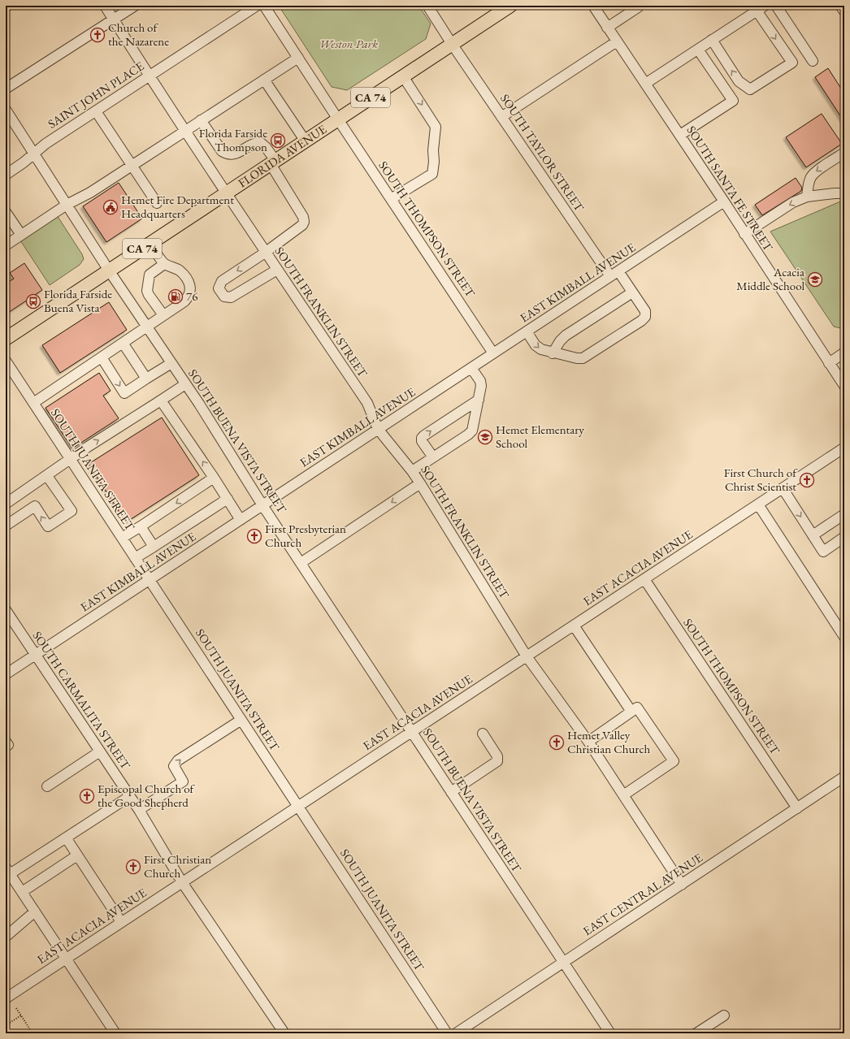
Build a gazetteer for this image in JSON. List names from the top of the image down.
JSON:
{
  "streets": {
    "main road": ["CA 74", "FLORIDA AVENUE"],
    "street": [
      "SAINT JOHN PLACE",
      "SOUTH TAYLOR STREET",
      "SOUTH SANTA FE STREET",
      "SOUTH THOMPSON STREET",
      "EAST KIMBALL AVENUE",
      "SOUTH FRANKLIN STREET",
      "SOUTH BUENA VISTA STREET",
      "SOUTH JUANITA STREET",
      "EAST ACACIA AVENUE",
      "SOUTH CARMALITA STREET",
      "EAST CENTRAL AVENUE"
    ]
  },
  "crossings": [
    ["SAINT JOHN PLACE", "SOUTH FRANKLIN STREET"],
    ["SAINT JOHN PLACE", "SOUTH BUENA VISTA STREET"],
    ["SOUTH TAYLOR STREET", "FLORIDA AVENUE"],
    ["SOUTH TAYLOR STREET", "EAST KIMBALL AVENUE"],
    ["FLORIDA AVENUE", "SOUTH THOMPSON STREET"],
    ["FLORIDA AVENUE", "SOUTH FRANKLIN STREET"],
    ["FLORIDA AVENUE", "SOUTH BUENA VISTA STREET"],
    ["SOUTH SANTA FE STREET", "EAST KIMBALL AVENUE"],
    ["SOUTH THOMPSON STREET", "EAST KIMBALL AVENUE"],
    ["SOUTH THOMPSON STREET", "EAST ACACIA AVENUE"],
    ["SOUTH THOMPSON STREET", "EAST CENTRAL AVENUE"],
    ["EAST KIMBALL AVENUE", "SOUTH FRANKLIN STREET"],
    ["EAST KIMBALL AVENUE", "SOUTH BUENA VISTA STREET"],
    ["EAST KIMBALL AVENUE", "SOUTH JUANITA STREET"],
    ["EAST KIMBALL AVENUE", "SOUTH CARMALITA STREET"],
    ["SOUTH FRANKLIN STREET", "EAST ACACIA AVENUE"],
    ["SOUTH FRANKLIN STREET", "EAST CENTRAL AVENUE"],
    ["SOUTH BUENA VISTA STREET", "EAST ACACIA AVENUE"],
    ["SOUTH BUENA VISTA STREET", "EAST CENTRAL AVENUE"],
    ["SOUTH JUANITA STREET", "EAST ACACIA AVENUE"],
    ["EAST ACACIA AVENUE", "SOUTH CARMALITA STREET"]
  ],
  "parks": ["Weston Park"],
  "places": {
    "church": [
      "Church of the Nazarene",
      "First Church of Christ Scientist",
      "First Presbyterian Church",
      "Hemet Valley Christian Church",
      "Episcopal Church of the Good Shepherd",
      "First Christian Church"
    ],
    "bus stop": ["Florida Farside Thompson", "Florida Farside Buena Vista"],
    "public building": ["Hemet Fire Department Headquarters"],
    "school or university": ["Acacia Middle School", "Hemet Elementary School"],
    "fuel station": ["76"]
  }
}
